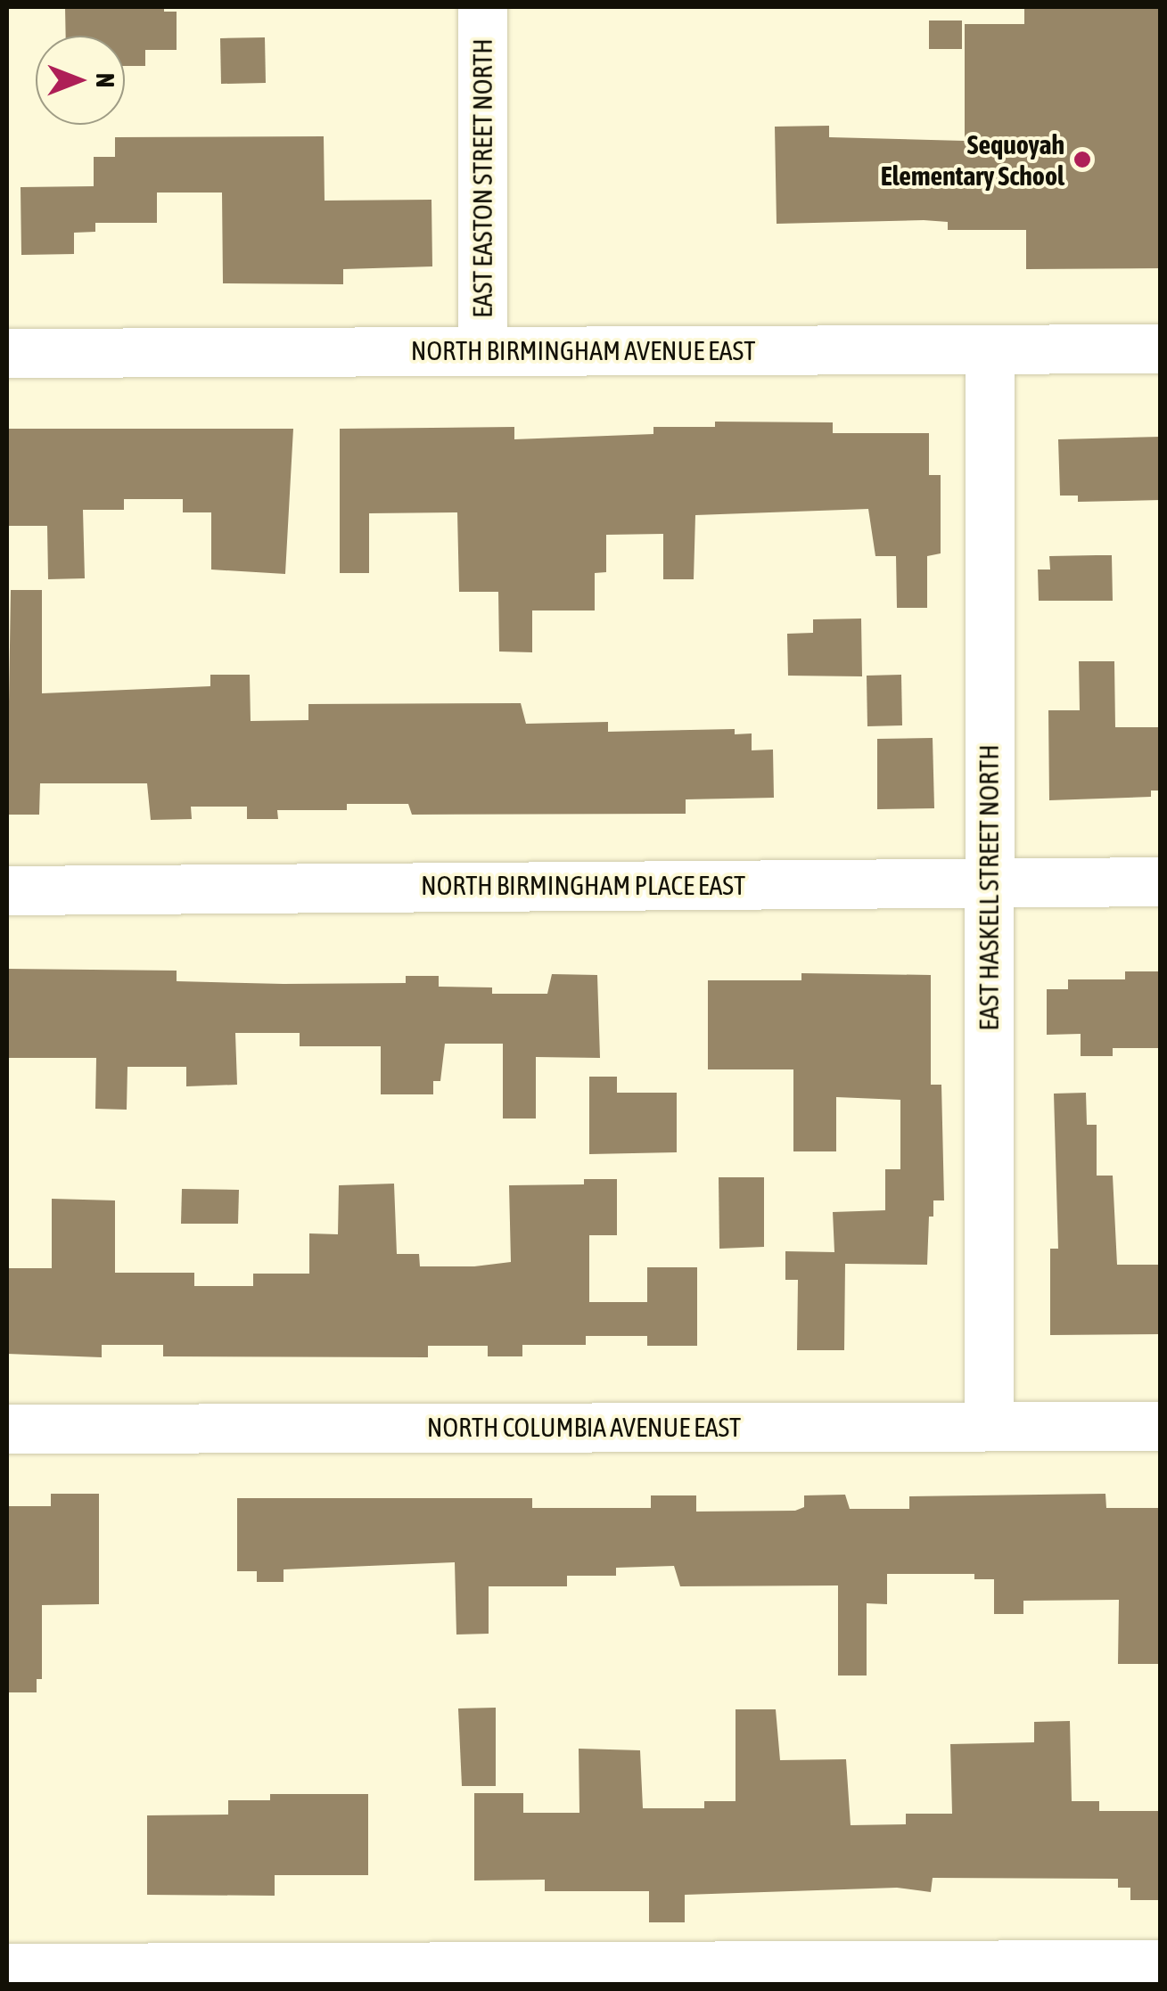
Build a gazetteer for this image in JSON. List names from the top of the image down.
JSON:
{
  "streets": {
    "street": [
      "EAST EASTON STREET NORTH",
      "NORTH BIRMINGHAM AVENUE EAST",
      "NORTH BIRMINGHAM PLACE EAST",
      "EAST HASKELL STREET NORTH",
      "NORTH COLUMBIA AVENUE EAST"
    ]
  },
  "crossings": [
    ["EAST EASTON STREET NORTH", "NORTH BIRMINGHAM AVENUE EAST"],
    ["NORTH BIRMINGHAM AVENUE EAST", "EAST HASKELL STREET NORTH"],
    ["NORTH BIRMINGHAM PLACE EAST", "EAST HASKELL STREET NORTH"],
    ["EAST HASKELL STREET NORTH", "NORTH COLUMBIA AVENUE EAST"]
  ],
  "places": ["Sequoyah Elementary School"],
  "north": "right"
}
